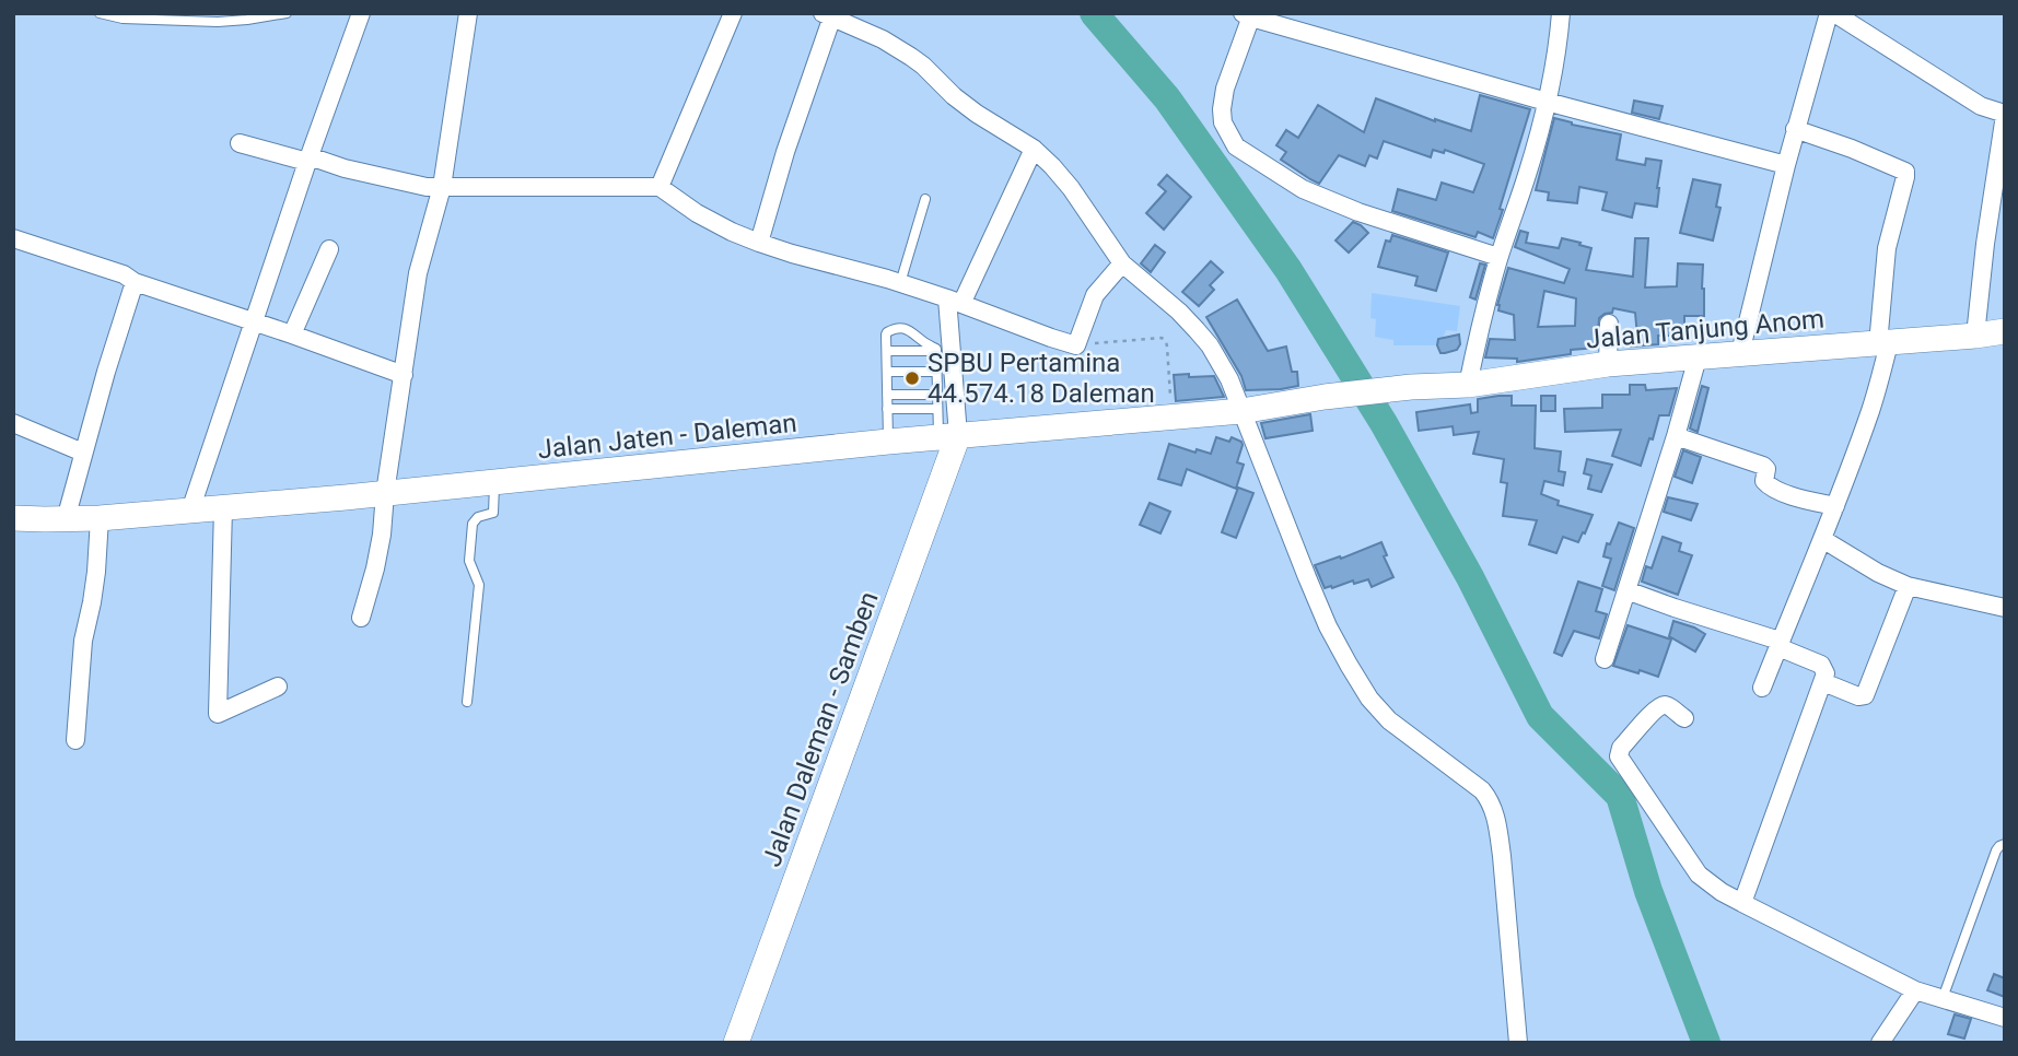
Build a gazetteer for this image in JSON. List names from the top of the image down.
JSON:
{
  "streets": {
    "main road": ["Jalan Tanjung Anom", "Jalan Jaten - Daleman", "Jalan Daleman - Samben"]
  },
  "crossings": [
    ["Jalan Tanjung Anom", "Jalan Jaten - Daleman"],
    ["Jalan Jaten - Daleman", "Jalan Daleman - Samben"]
  ],
  "places": ["SPBU Pertamina 44.574.18 Daleman"]
}
